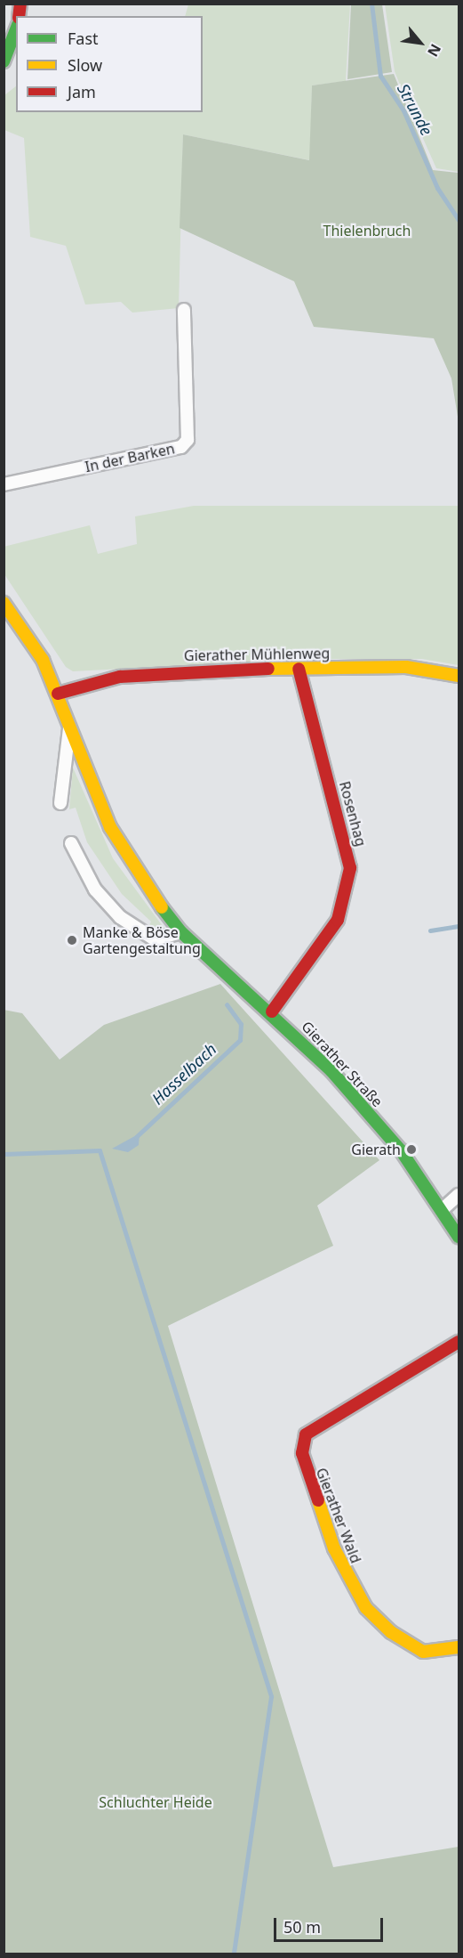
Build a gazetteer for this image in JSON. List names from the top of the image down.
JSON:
{
  "streets": {
    "street": [
      "In der Barken",
      "Gierather Mühlenweg",
      "Rosenhag",
      "Gierather Straße",
      "Gierather Wald"
    ]
  },
  "crossings": [
    ["Gierather Mühlenweg", "Rosenhag"],
    ["Gierather Mühlenweg", "Gierather Straße"],
    ["Rosenhag", "Gierather Straße"]
  ],
  "water": ["Strunde", "Hasselbach"],
  "parks": ["Thielenbruch", "Schluchter Heide"],
  "places": ["Manke & Böse Gartengestaltung", "Gierath"],
  "legend": ["Fast", "Slow", "Jam"],
  "scale_bar": "50 m",
  "north": "bottom right"
}
